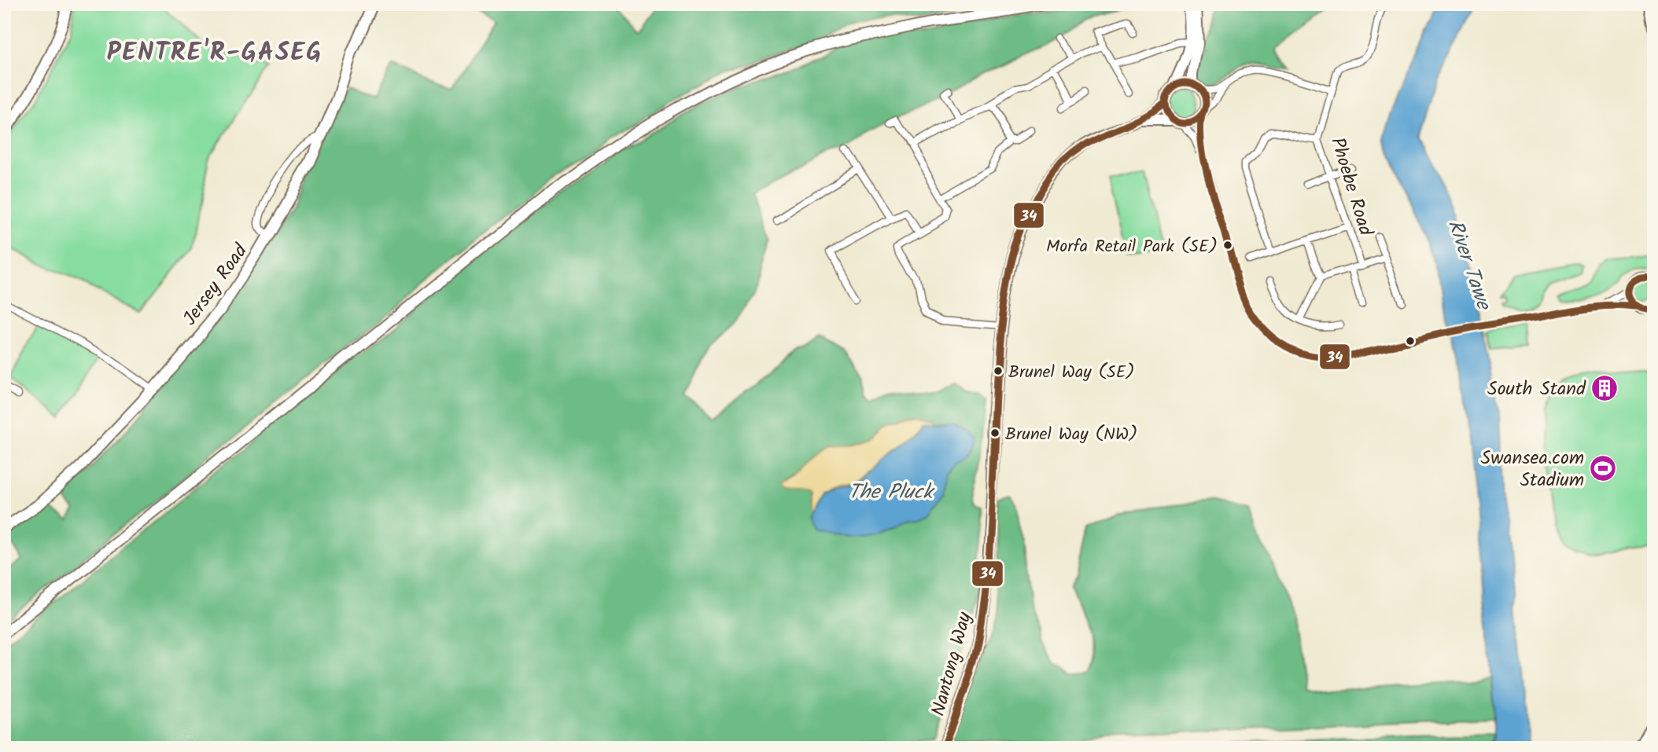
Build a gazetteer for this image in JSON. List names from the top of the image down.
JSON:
{
  "streets": {
    "main road": ["Jersey Road", "Nantong Way"],
    "street": ["Phoebe Road"]
  },
  "districts": ["PENTRE'R-GASEG"],
  "water": ["River Tawe", "The Pluck"],
  "places": {
    "other": ["Morfa Retail Park (SE)", "Brunel Way (SE)", "Brunel Way (NW)"],
    "building": ["South Stand"],
    "sports": ["Swansea.com Stadium"]
  },
  "lines": ["transit line 34"]
}
